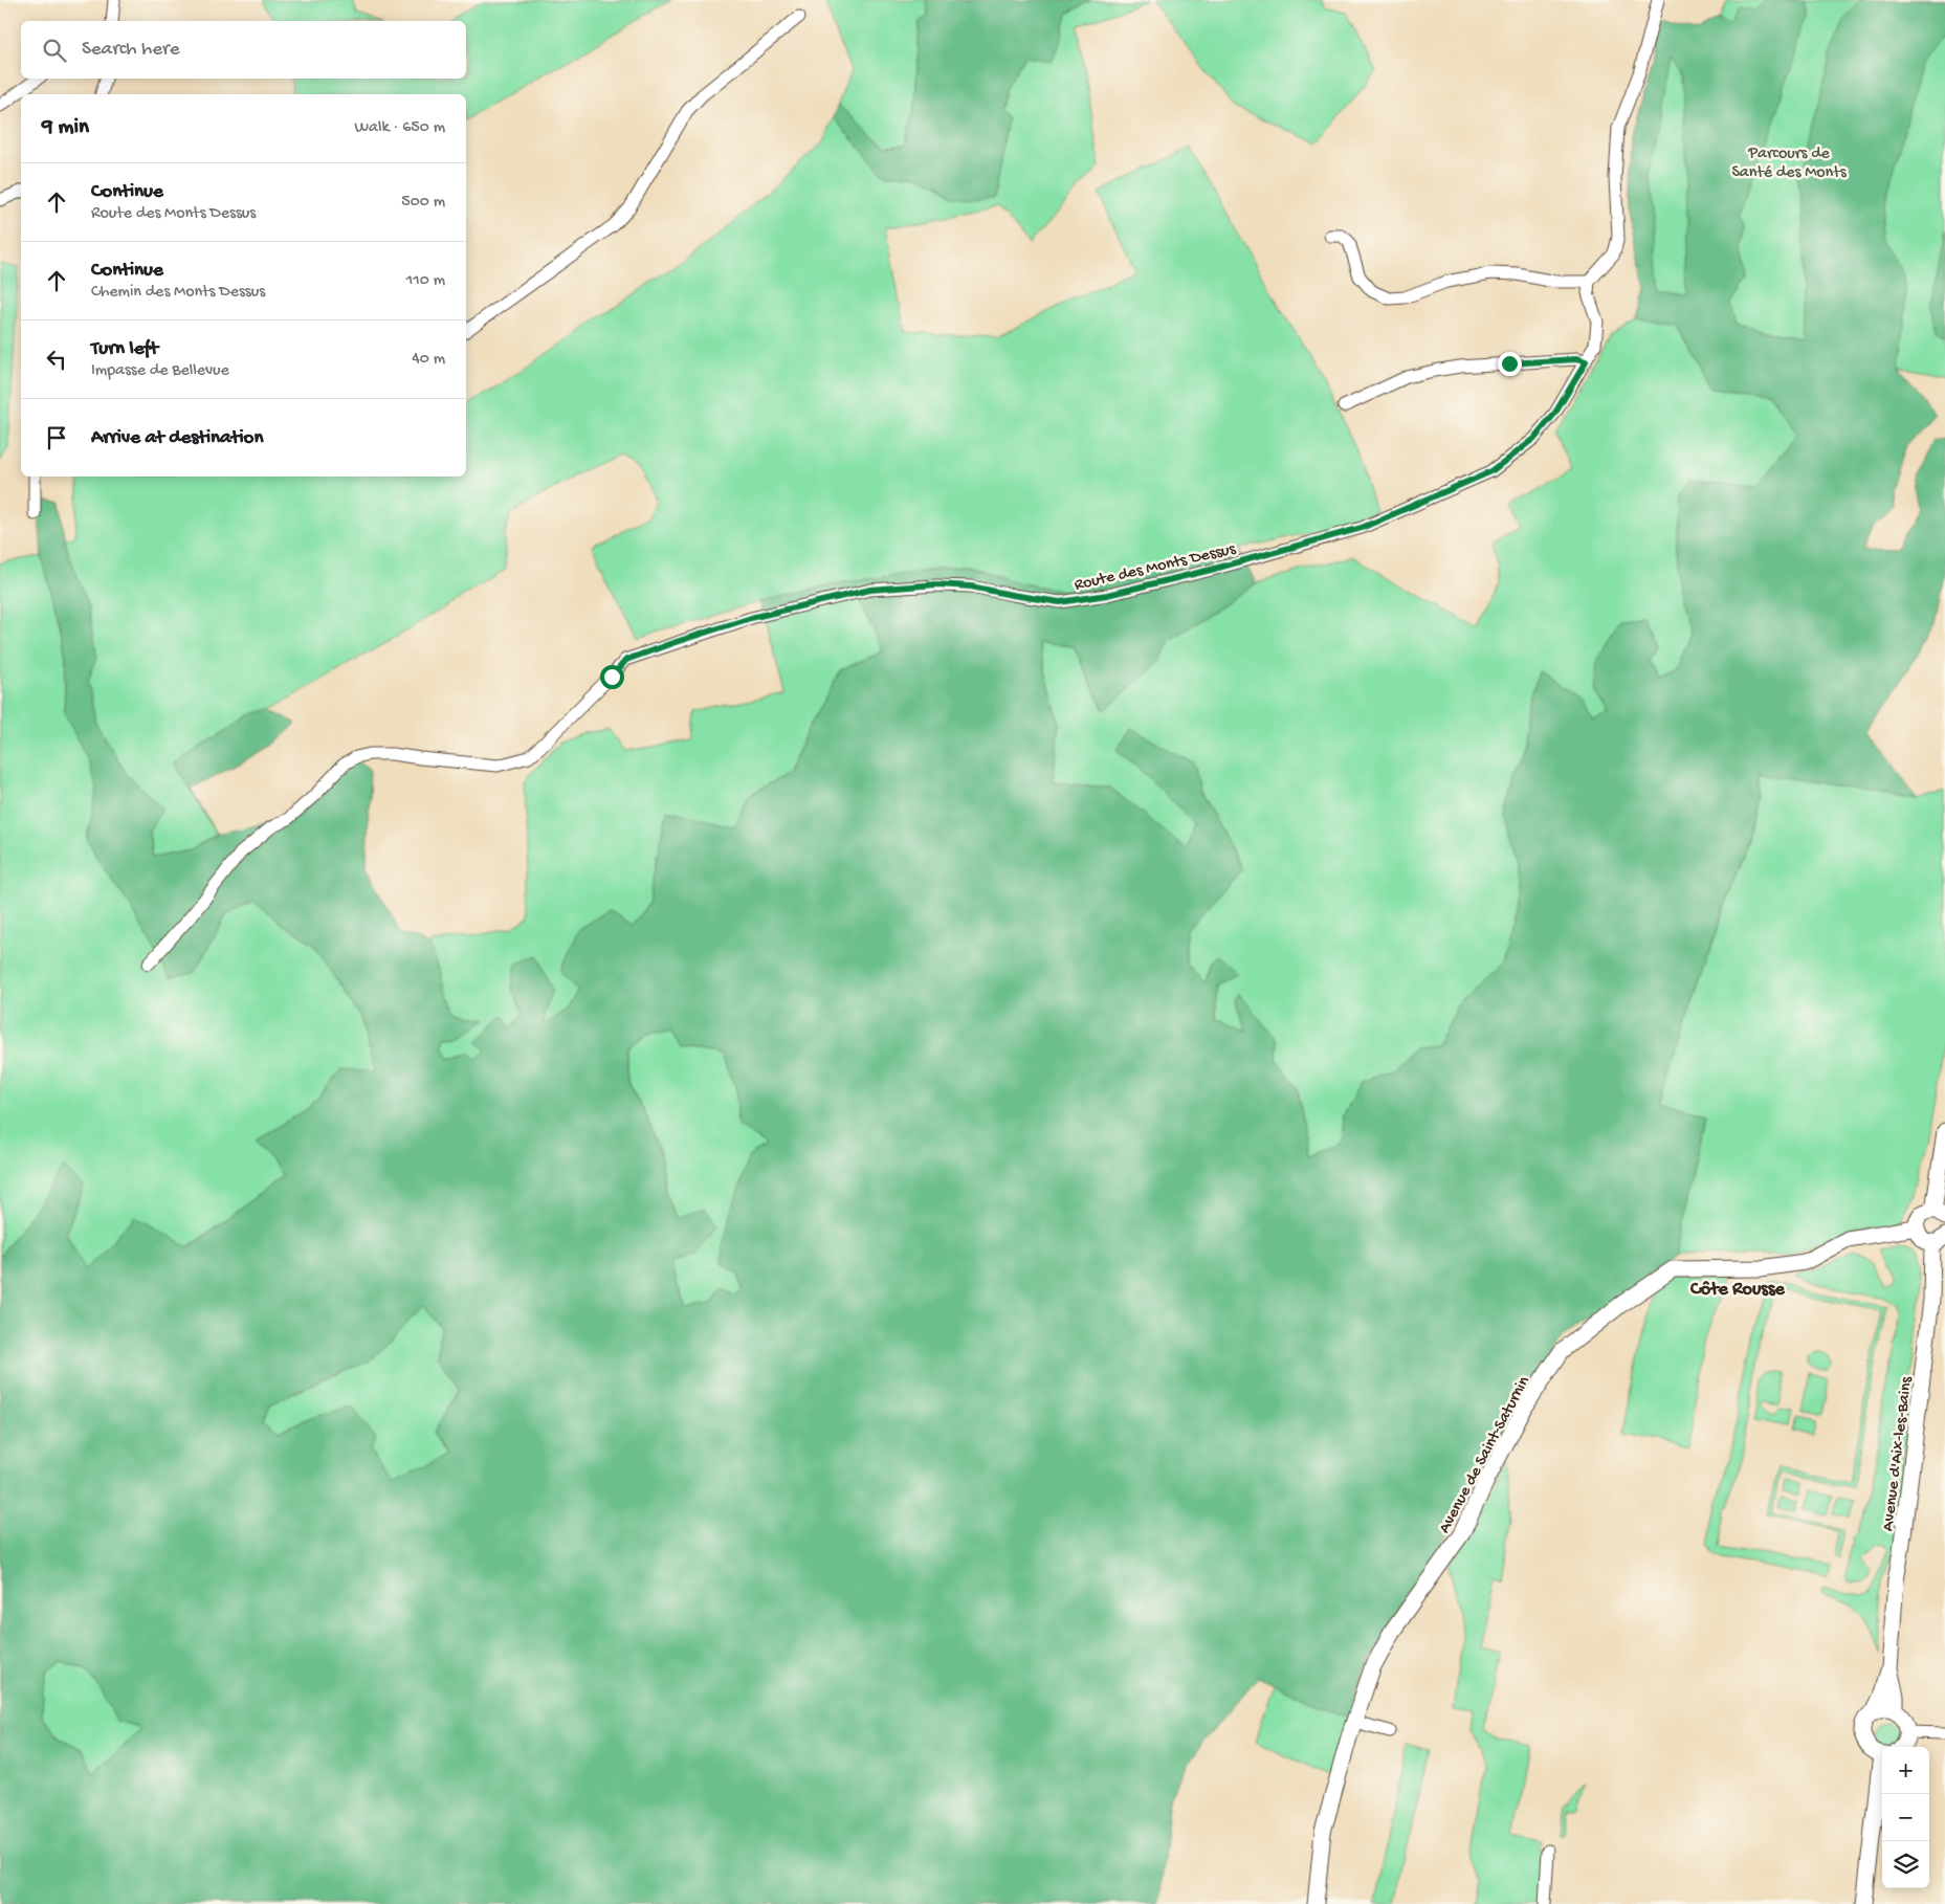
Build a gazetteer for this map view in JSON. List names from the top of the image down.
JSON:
{
  "streets": {
    "main road": ["Avenue de Saint-Saturnin", "Avenue d'Aix-les-Bains"],
    "street": ["Route des Monts Dessus"]
  },
  "crossings": [
    ["Avenue de Saint-Saturnin", "Avenue d'Aix-les-Bains"]
  ],
  "districts": ["Côte Rousse"],
  "parks": ["Parcours de Santé des Monts"],
  "page": {
    "search": "Search here",
    "heading": ["9 min", "Walk · 650 m"],
    "list": [
      ["Continue", "Route des Monts Dessus", "500 m"],
      ["Continue", "Chemin des Monts Dessus", "110 m"],
      ["Turn left", "Impasse de Bellevue", "40 m"],
      "Arrive at destination"
    ],
    "map_buttons": ["+", "−"]
  }
}
